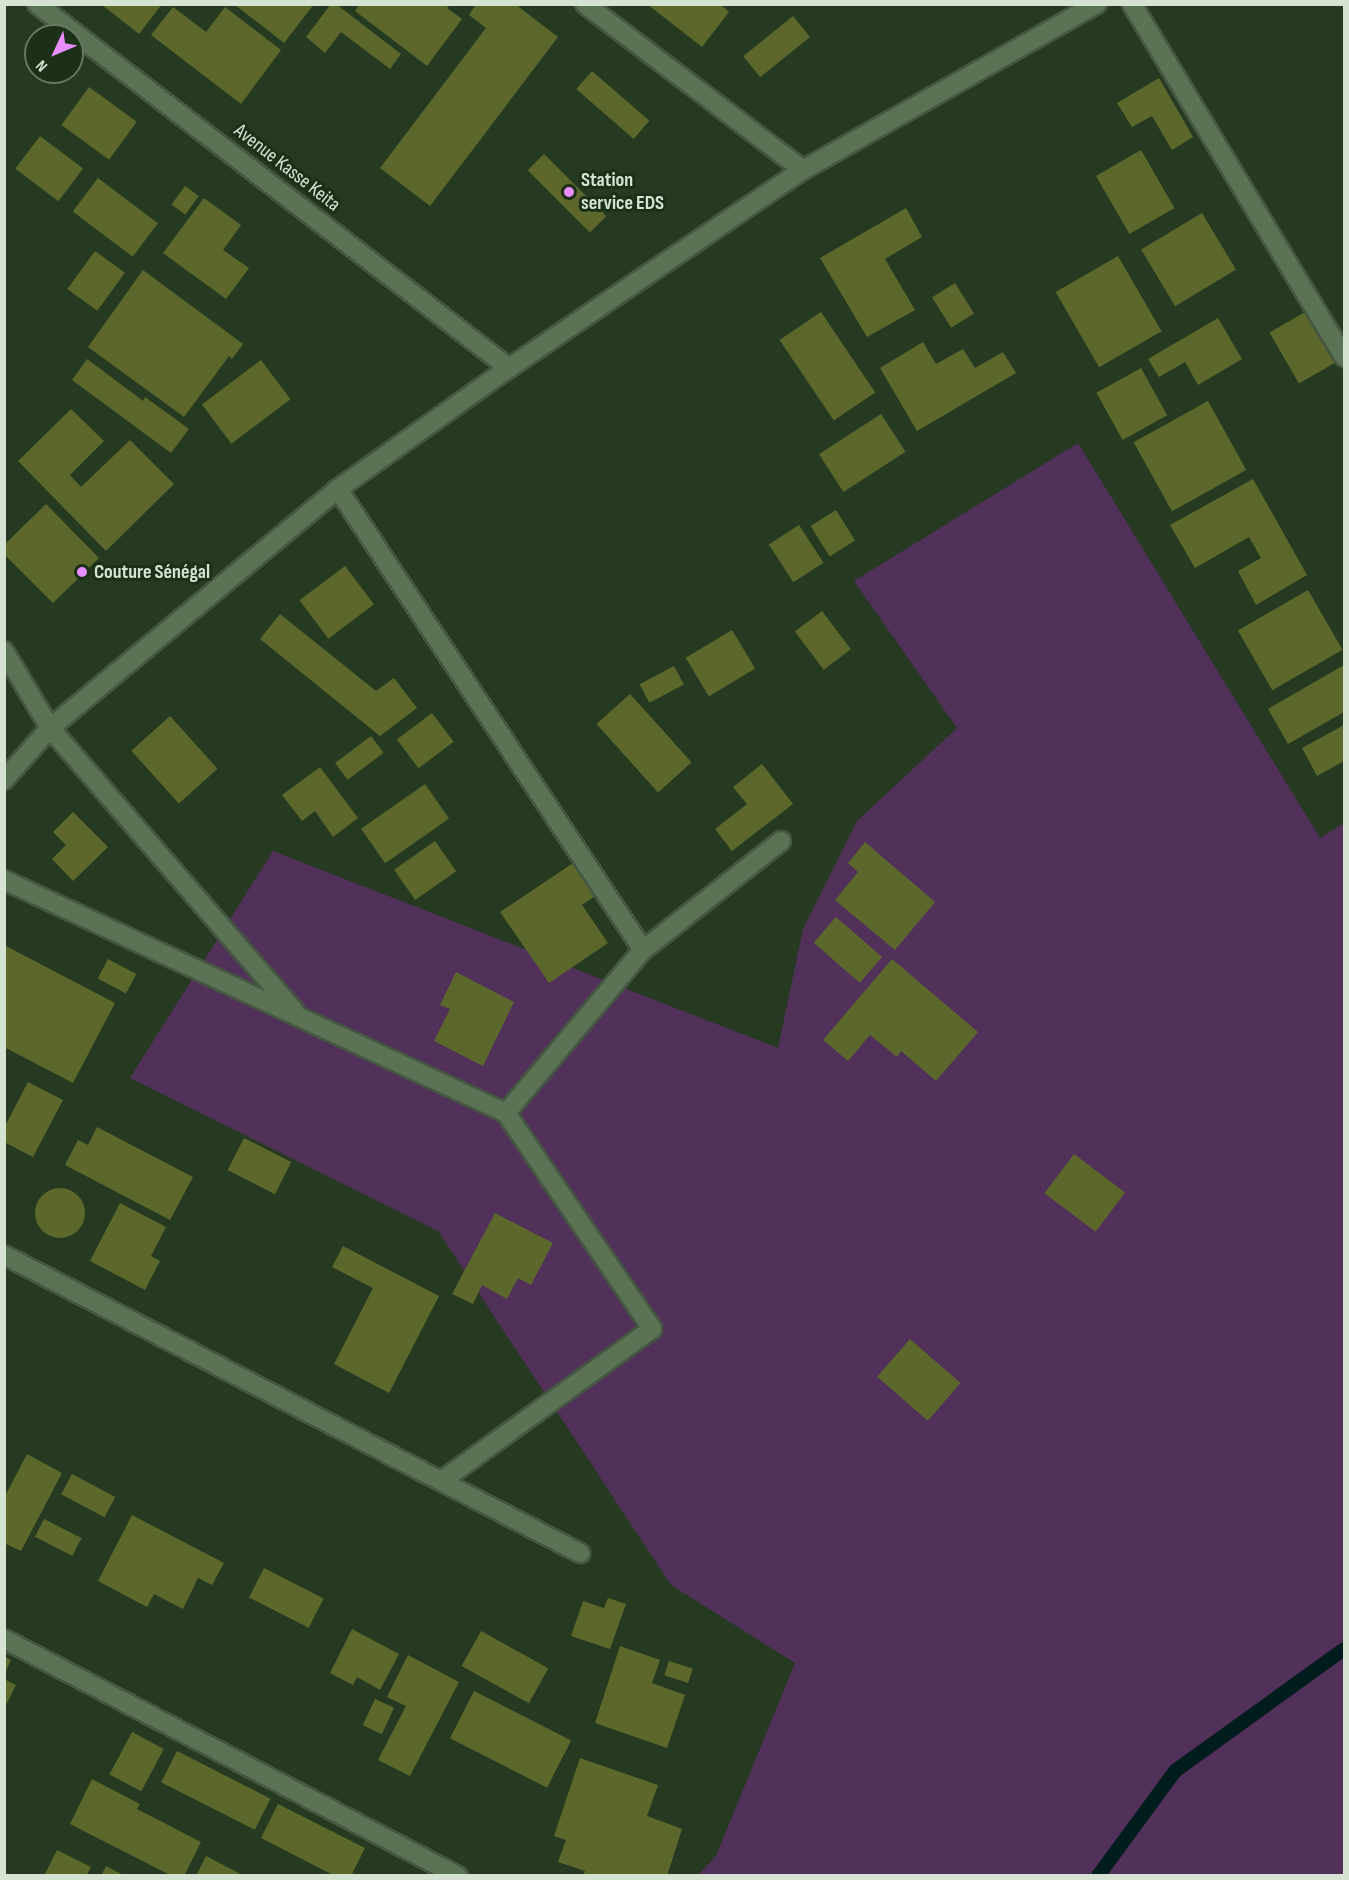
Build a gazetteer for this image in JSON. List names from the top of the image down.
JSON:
{
  "streets": {
    "street": ["Avenue Kasse Keita"]
  },
  "places": ["Station service EDS", "Couture Sénégal"],
  "north": "bottom left"
}
